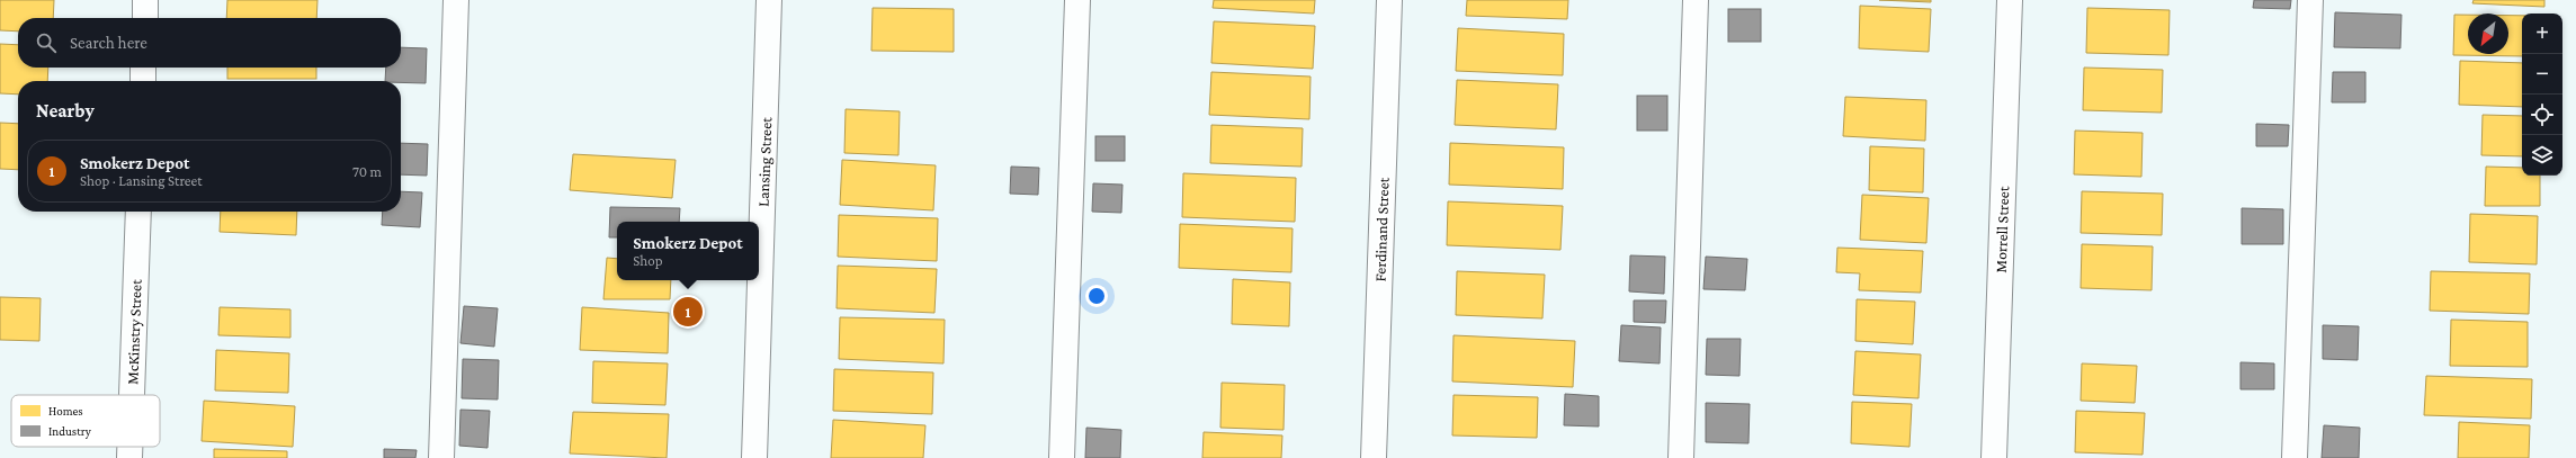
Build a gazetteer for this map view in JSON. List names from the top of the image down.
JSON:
{
  "streets": {
    "street": [
      "Lansing Street",
      "Ferdinand Street",
      "Morrell Street",
      "McKinstry Street"
    ]
  },
  "legend": ["Homes", "Industry"],
  "north": "bottom left",
  "page": {
    "map_buttons": ["+", "−"],
    "search": "Search here",
    "heading": "Nearby",
    "list": [
      {
        "mark": "1",
        "name": "Smokerz Depot",
        "note": "Shop · Lansing Street",
        "value": "70 m"
      }
    ],
    "popup": ["Smokerz Depot", "Shop"],
    "pins": "1"
  }
}
